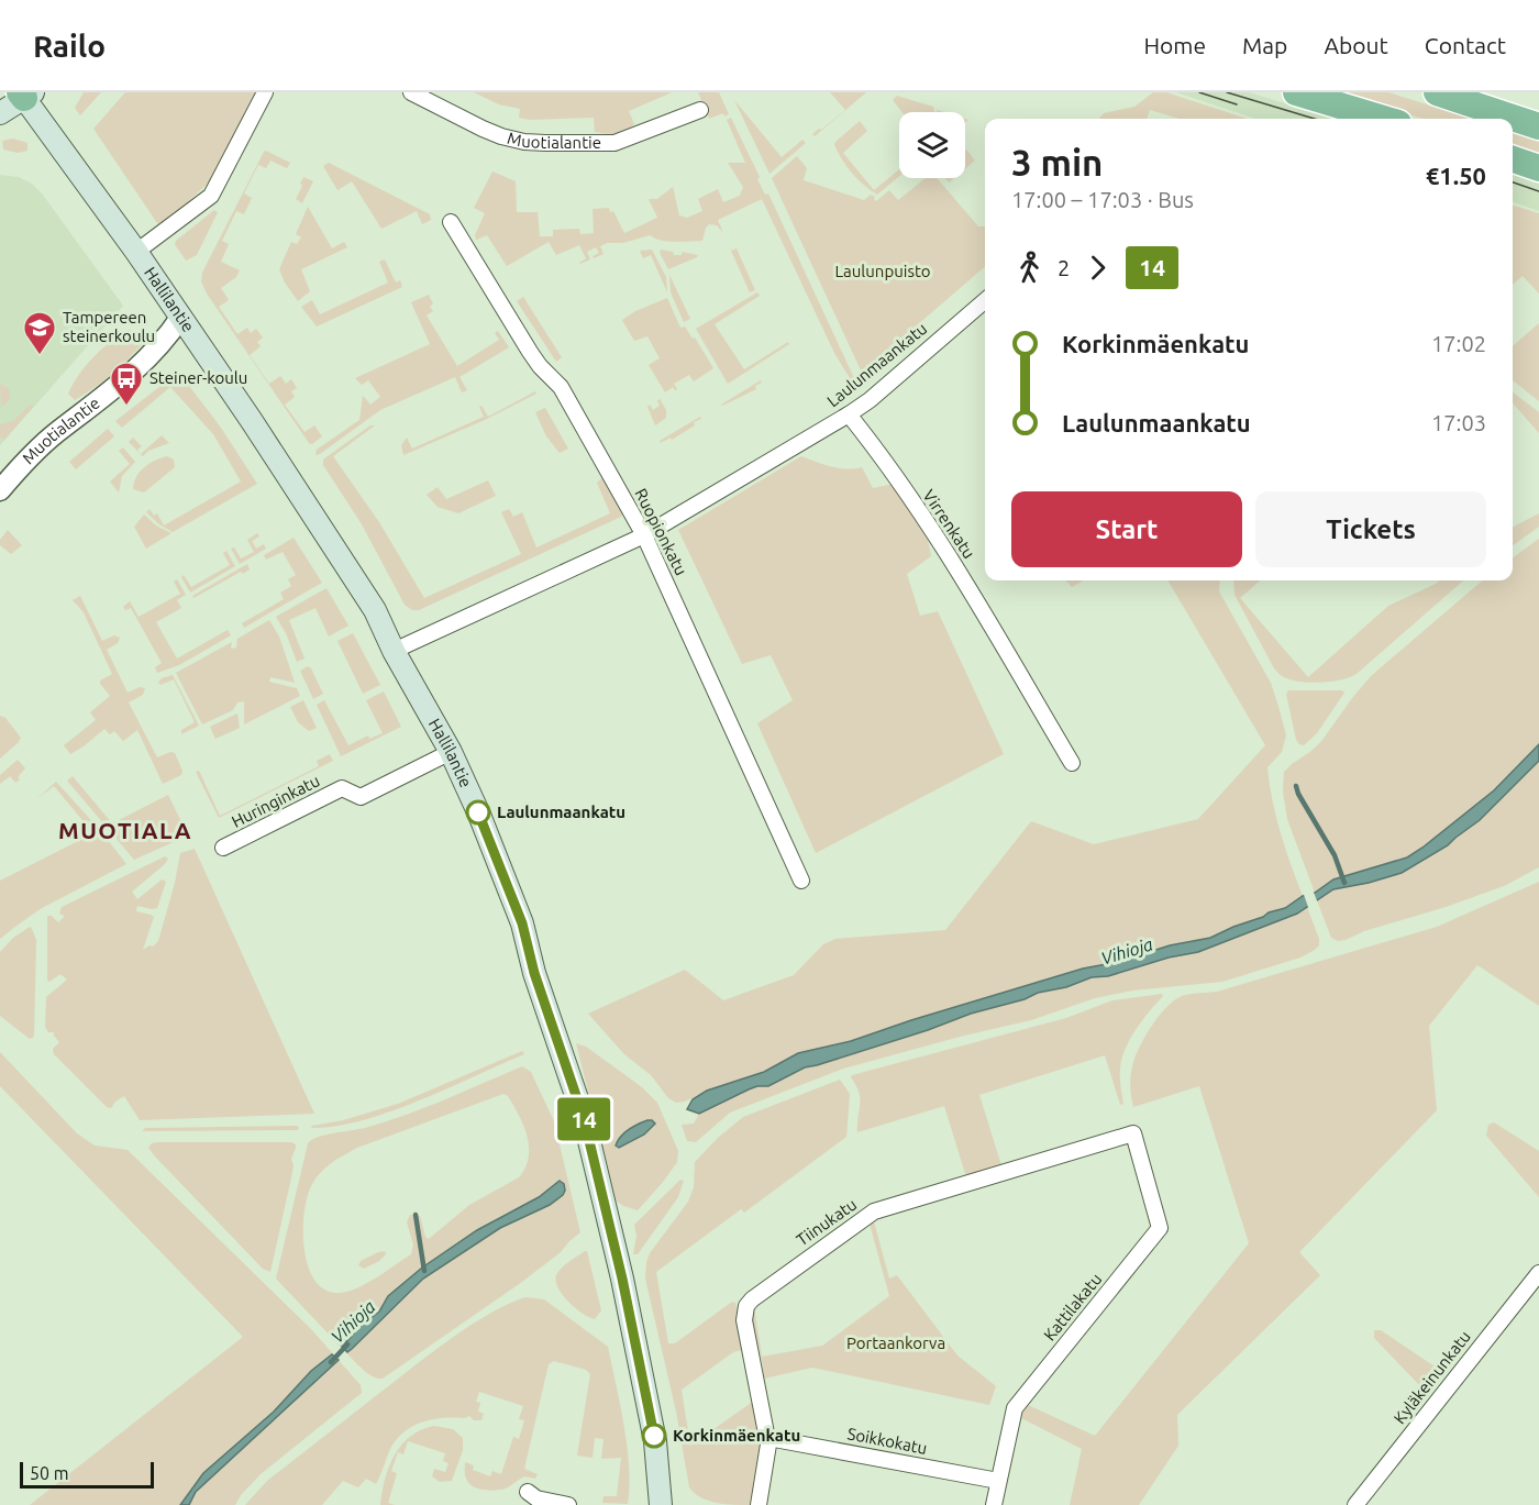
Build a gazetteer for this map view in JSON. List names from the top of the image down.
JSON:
{
  "streets": {
    "main road": ["Hallilantie"],
    "street": [
      "Muotialantie",
      "Laulunmaankatu",
      "Virrenkatu",
      "Ruopionkatu",
      "Huringinkatu",
      "Tiinukatu",
      "Kattilakatu",
      "Kyläkeinunkatu",
      "Soikkokatu"
    ]
  },
  "crossings": [
    ["Muotialantie", "Hallilantie"],
    ["Hallilantie", "Laulunmaankatu"],
    ["Hallilantie", "Huringinkatu"],
    ["Laulunmaankatu", "Virrenkatu"],
    ["Laulunmaankatu", "Ruopionkatu"],
    ["Tiinukatu", "Kattilakatu"],
    ["Tiinukatu", "Soikkokatu"],
    ["Kattilakatu", "Soikkokatu"]
  ],
  "districts": ["MUOTIALA"],
  "water": ["Vihioja"],
  "parks": ["Laulunpuisto", "Portaankorva"],
  "places": {
    "school or university": ["Tampereen steinerkoulu"],
    "bus stop": ["Steiner-koulu"],
    "other": ["Laulunmaankatu", "Korkinmäenkatu"]
  },
  "lines": ["bus line 14"],
  "scale_bar": "50 m",
  "page": {
    "header": "Railo",
    "nav": [
      "Home",
      "Map",
      "About",
      "Contact"
    ],
    "on_map": "14",
    "heading": ["3 min", "17:00 – 17:03 · Bus", "€1.50"],
    "legs": ["2", "14"],
    "list": [
      {
        "name": "Korkinmäenkatu",
        "value": "17:02"
      },
      {
        "name": "Laulunmaankatu",
        "value": "17:03"
      }
    ],
    "buttons": ["Start", "Tickets"],
    "scale": "50 m"
  }
}
